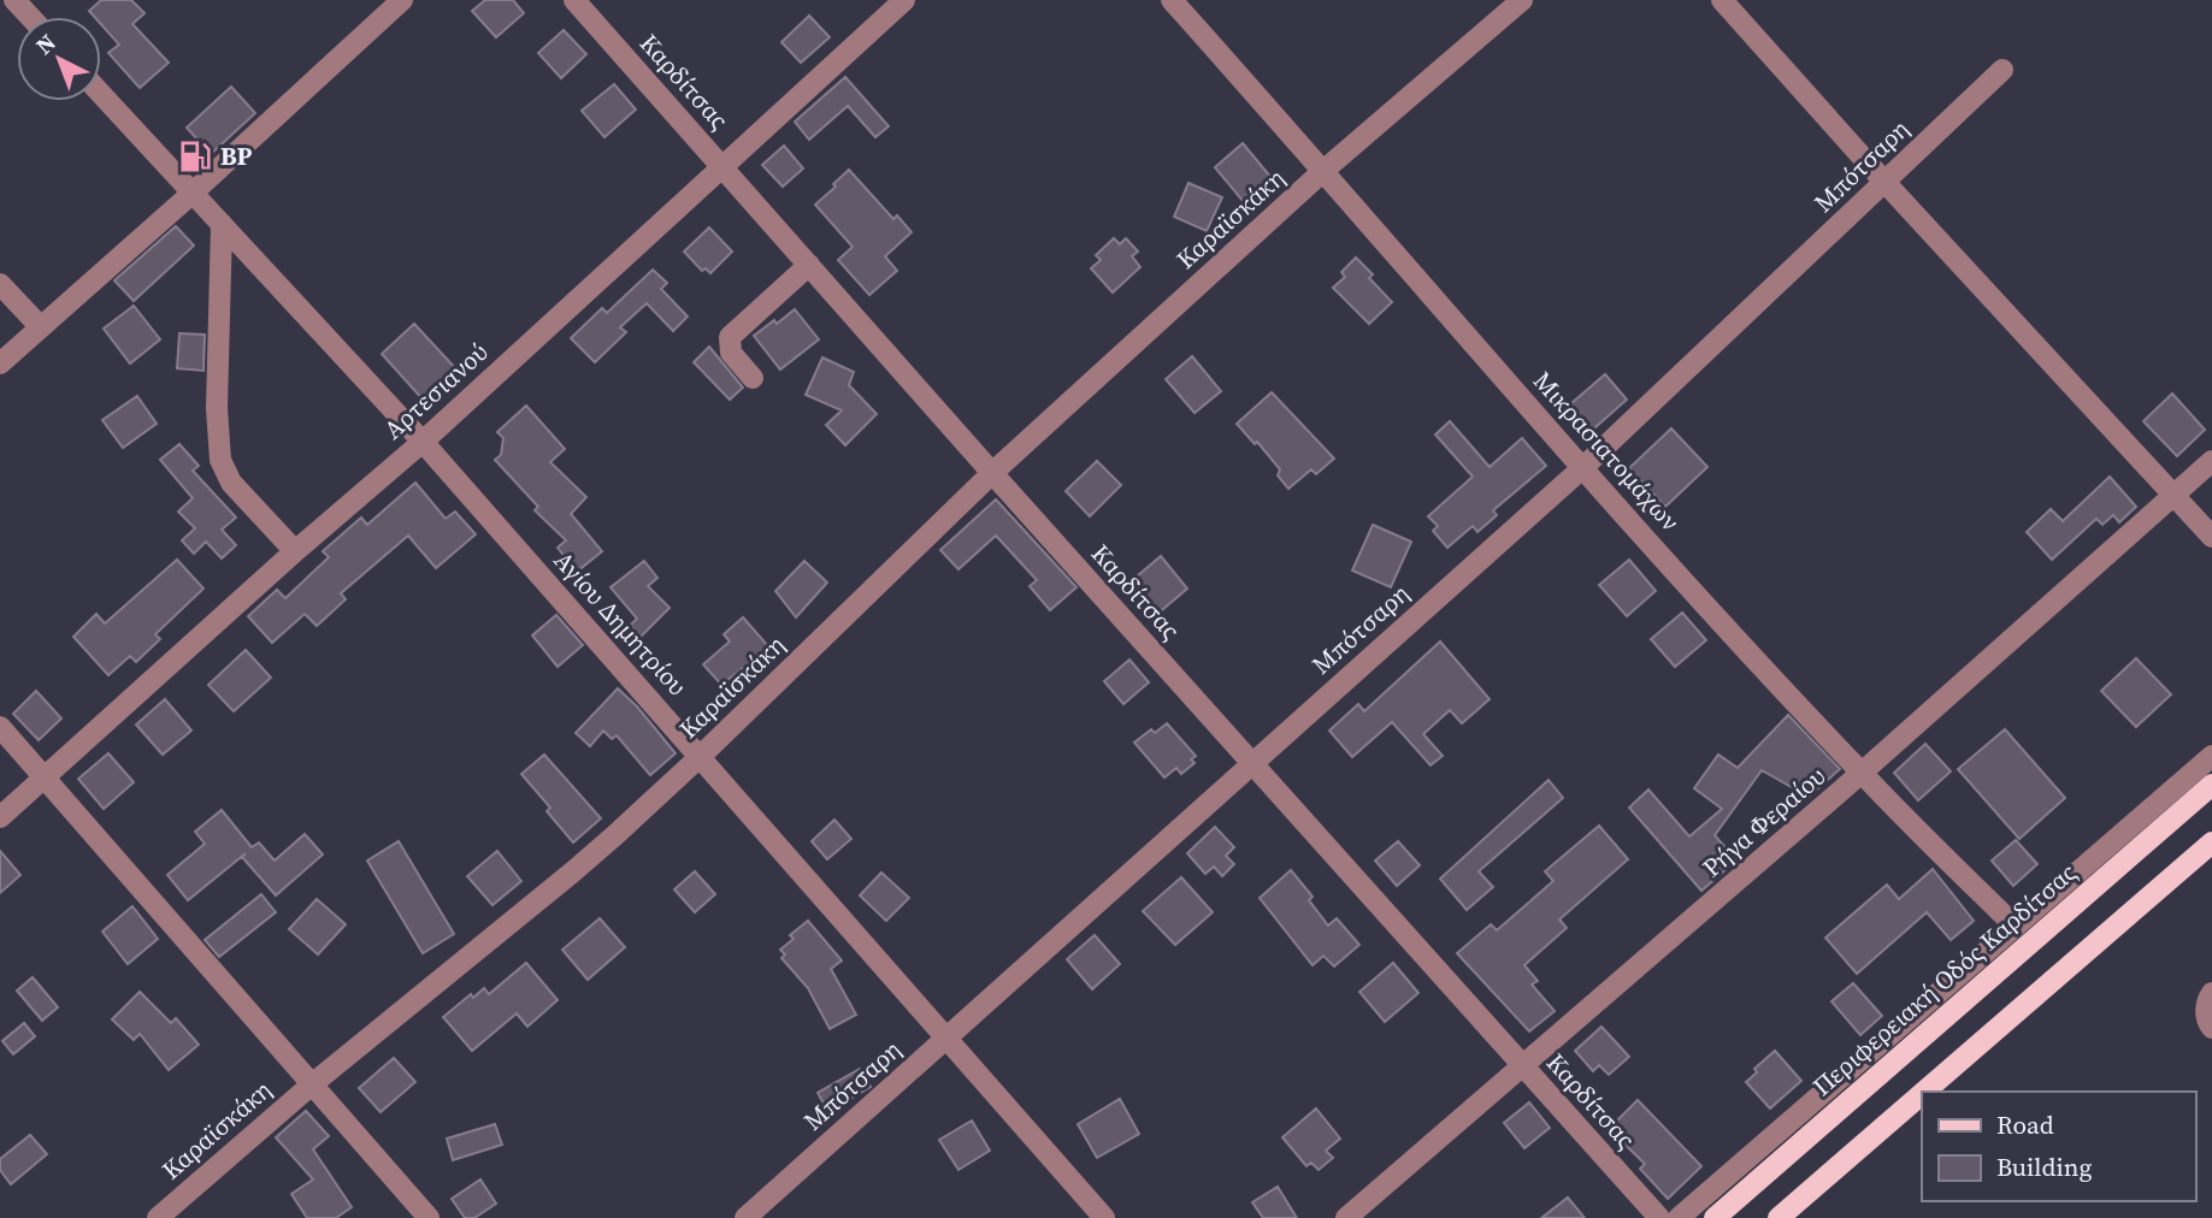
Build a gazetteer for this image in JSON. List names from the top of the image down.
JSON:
{
  "streets": {
    "main road": ["Περιφερειακή Οδός Καρδίτσας"],
    "street": [
      "Καρδίτσας",
      "Μπότσαρη",
      "Καραϊσκάκη",
      "Αρτεσιανού",
      "Μικρασιατομάχων",
      "Αγίου Δημητρίου",
      "Ρήγα Φεραίου"
    ]
  },
  "crossings": [
    ["Καρδίτσας", "Μπότσαρη"],
    ["Καρδίτσας", "Καραϊσκάκη"],
    ["Καρδίτσας", "Αρτεσιανού"],
    ["Καρδίτσας", "Ρήγα Φεραίου"],
    ["Μπότσαρη", "Μικρασιατομάχων"],
    ["Μπότσαρη", "Αγίου Δημητρίου"],
    ["Καραϊσκάκη", "Μικρασιατομάχων"],
    ["Καραϊσκάκη", "Αγίου Δημητρίου"],
    ["Αρτεσιανού", "Αγίου Δημητρίου"],
    ["Μικρασιατομάχων", "Ρήγα Φεραίου"]
  ],
  "places": {
    "fuel station": ["BP"]
  },
  "legend": ["Road", "Building"],
  "north": "top left"
}
